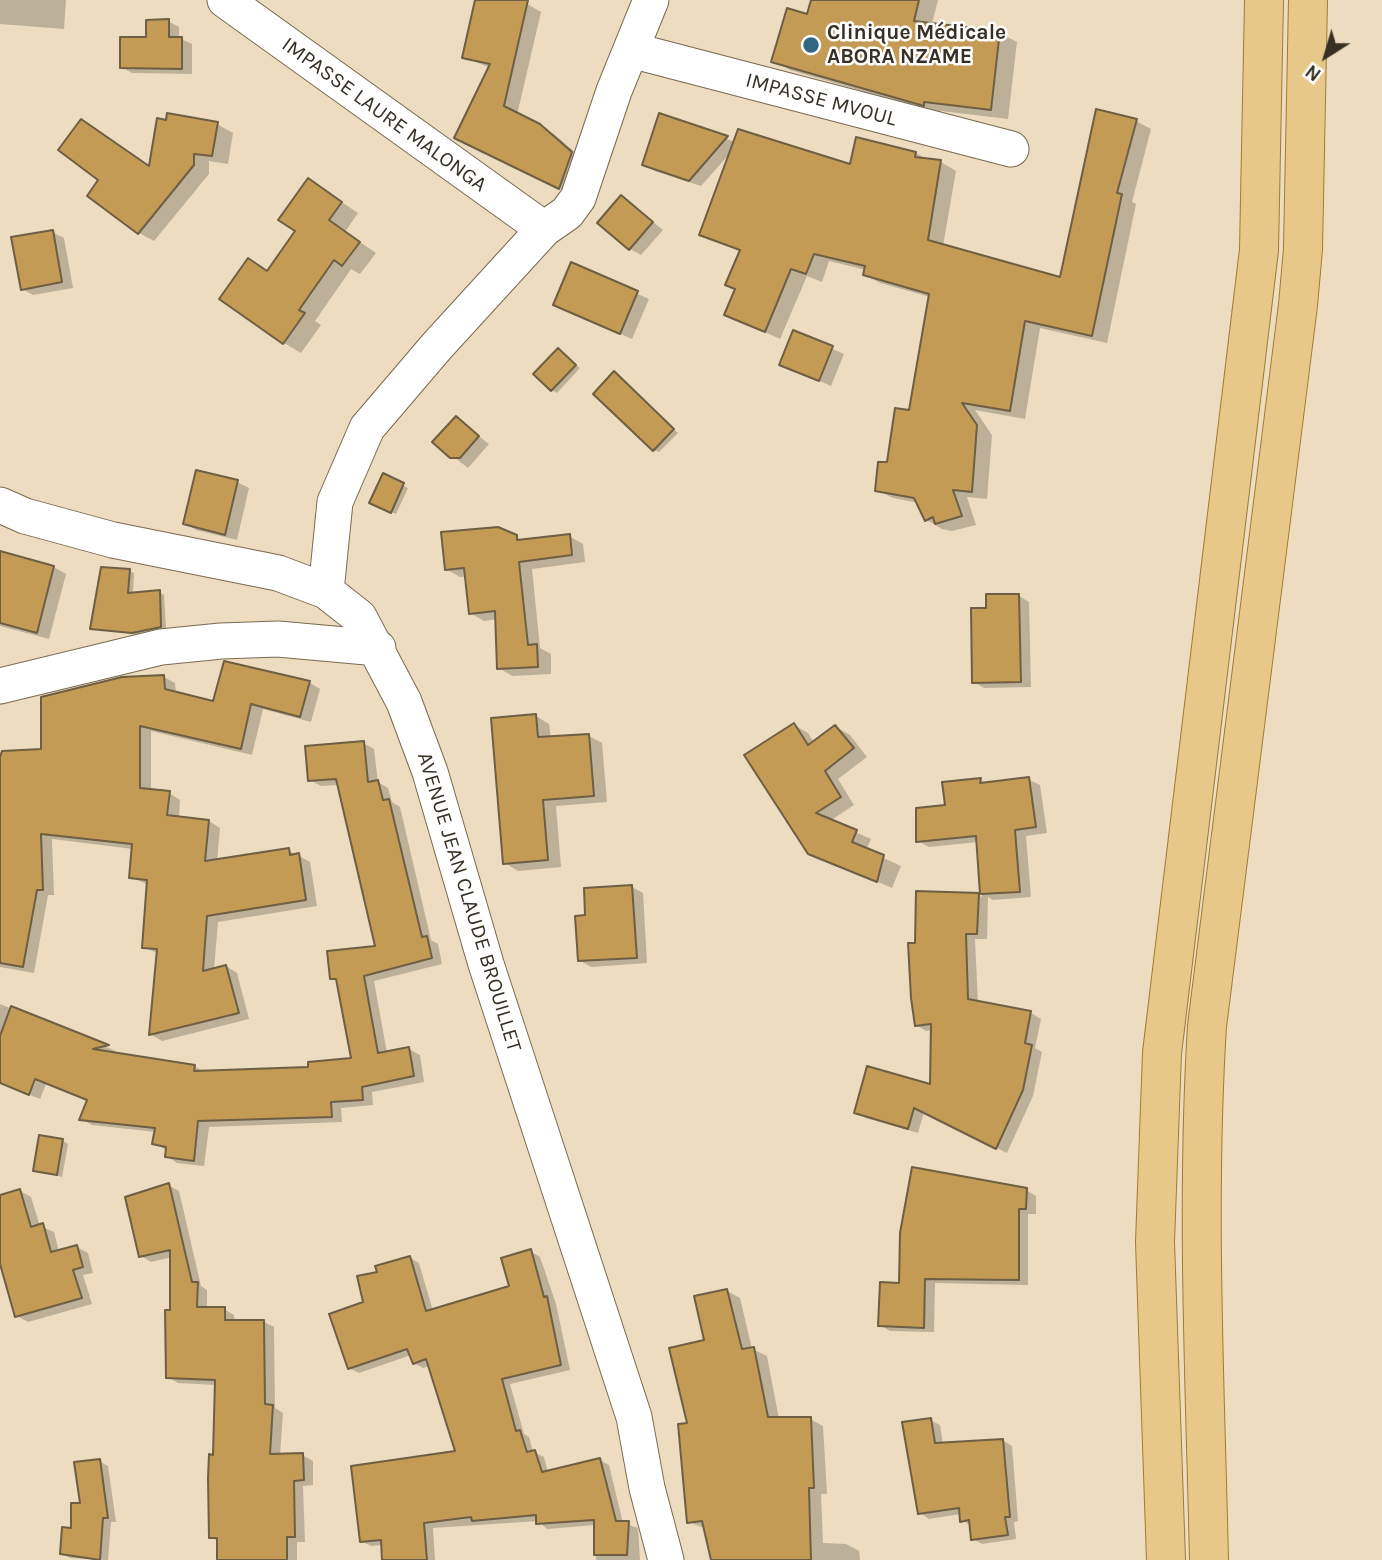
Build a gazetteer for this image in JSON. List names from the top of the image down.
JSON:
{
  "streets": {
    "street": ["IMPASSE MVOUL", "IMPASSE LAURE MALONGA", "AVENUE JEAN CLAUDE BROUILLET"]
  },
  "places": ["Clinique Médicale ABORA NZAME"],
  "north": "bottom left"
}
